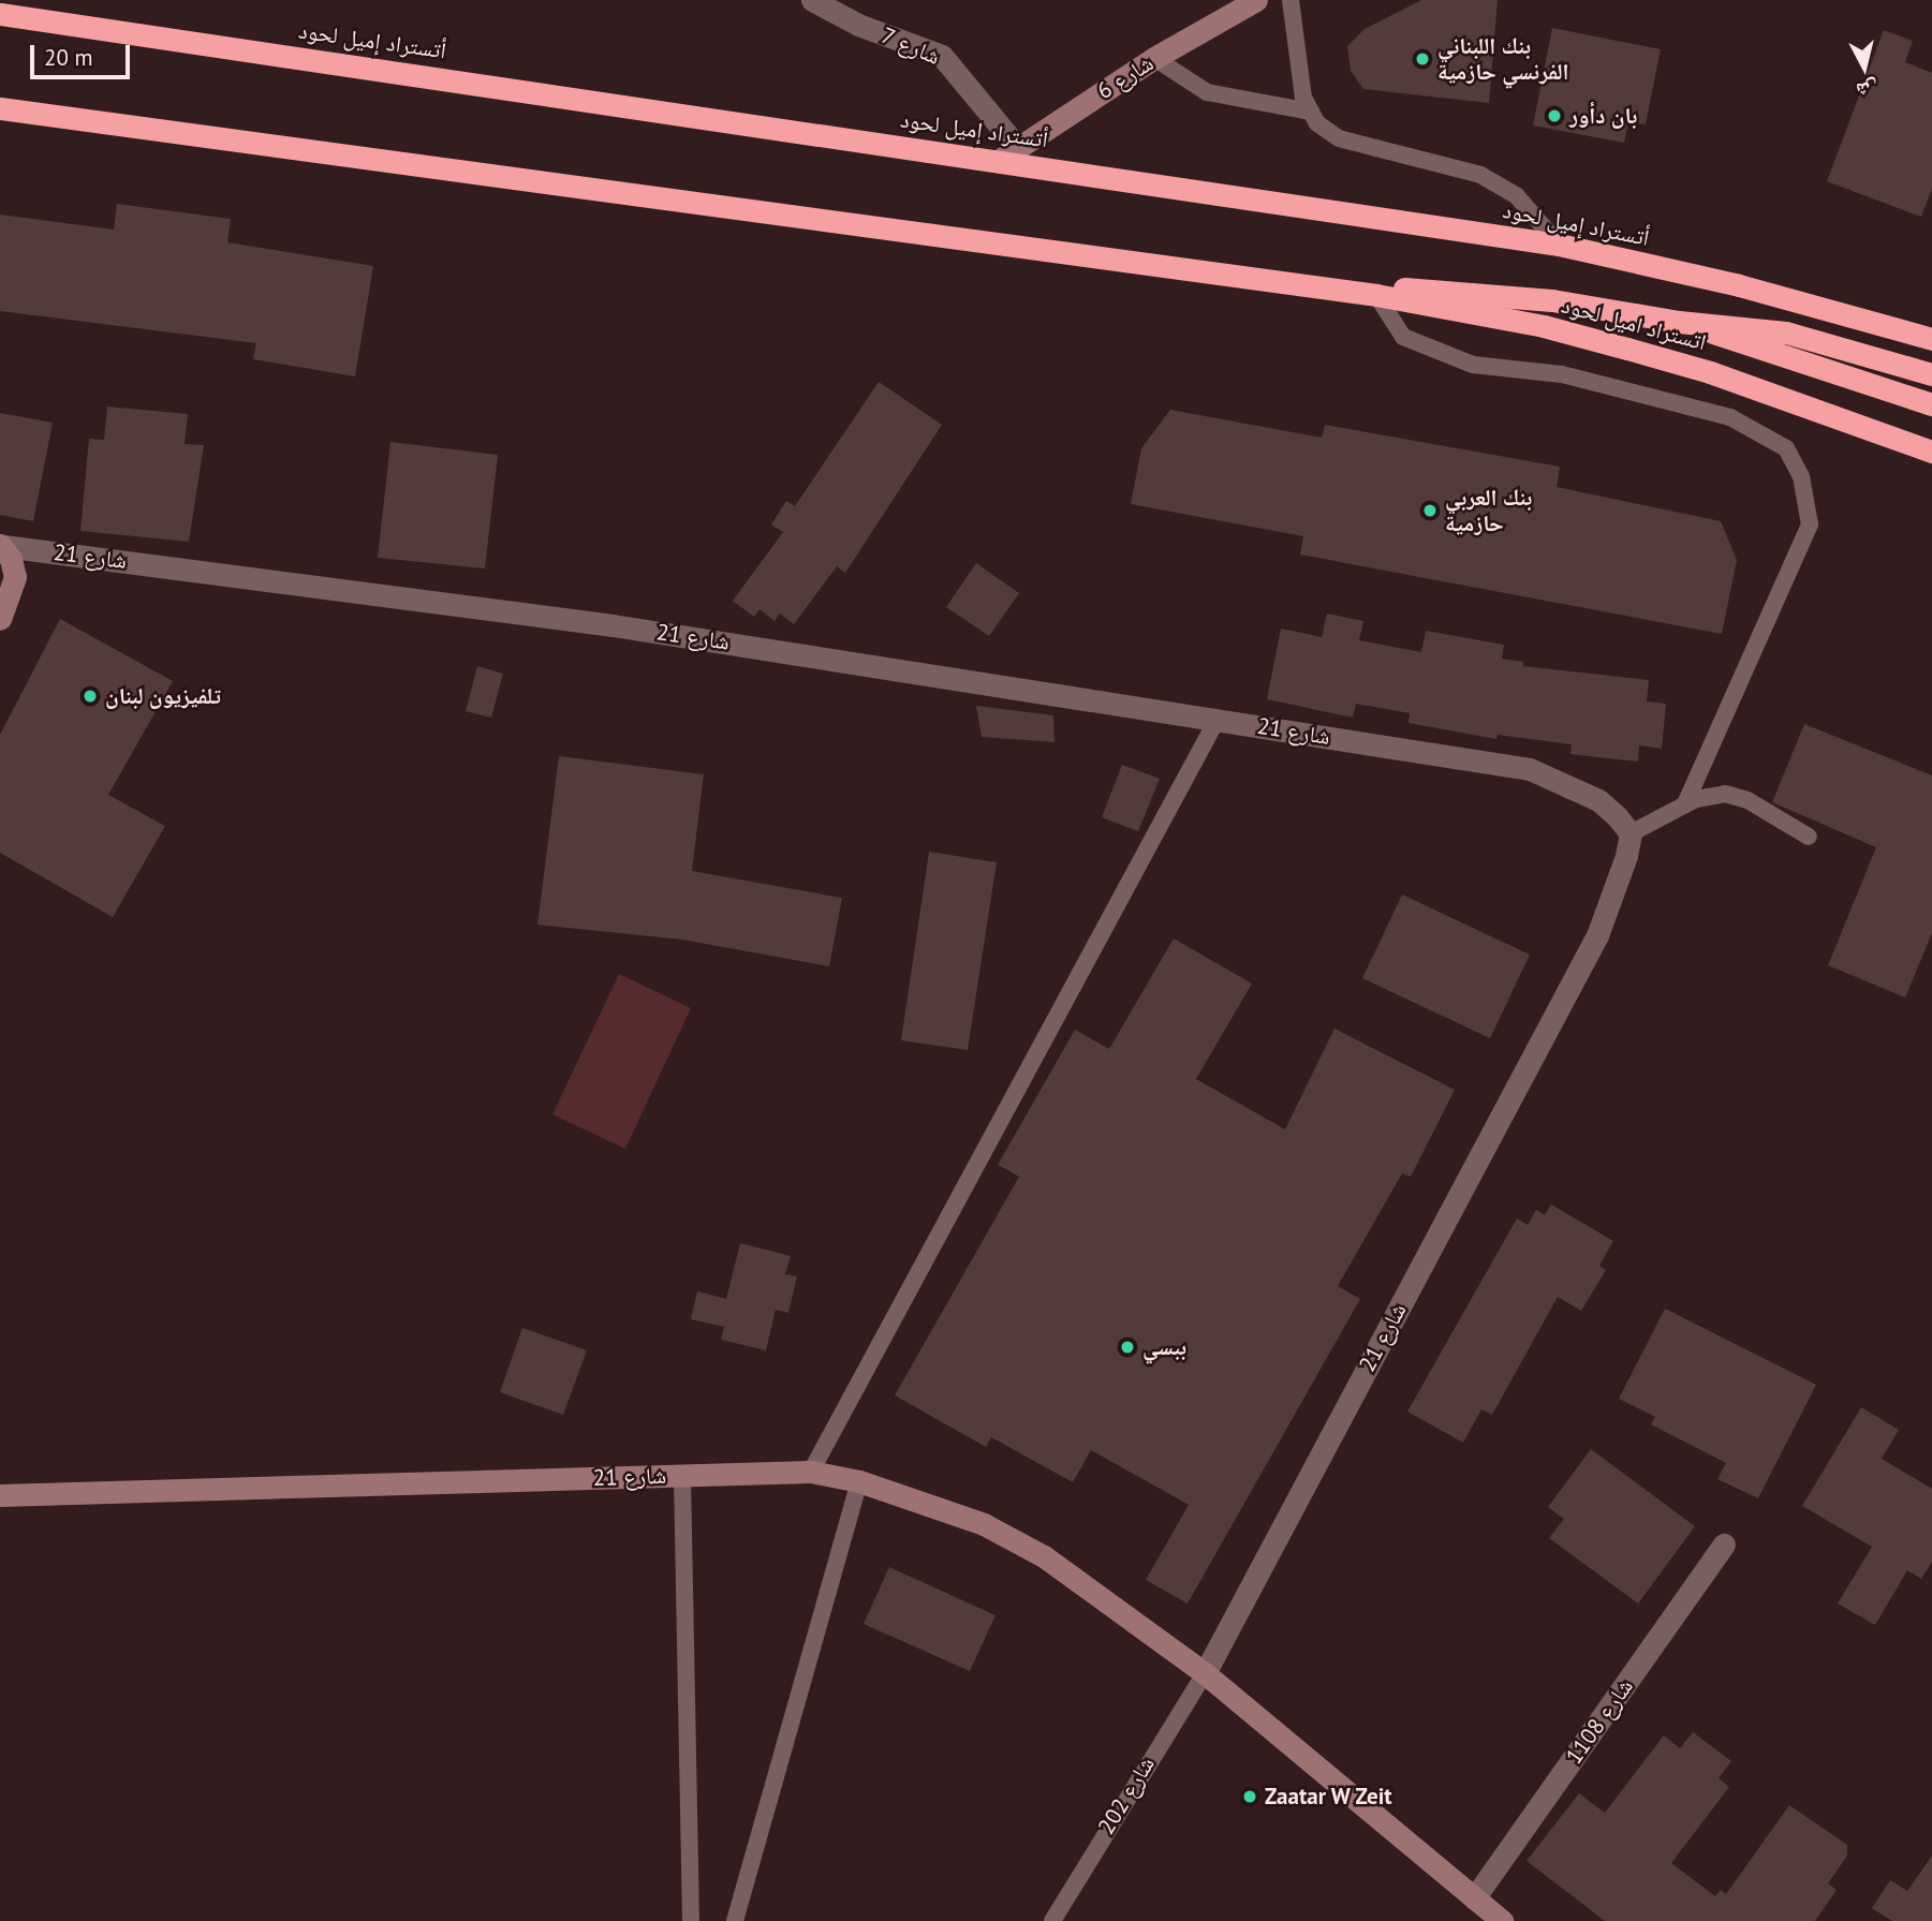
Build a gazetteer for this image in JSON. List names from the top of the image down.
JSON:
{
  "streets": {
    "highway": ["أتستراد إميل لحود", "اتستراد اميل لحود"],
    "main road": ["شارع 6", "شارع 21"],
    "street": ["شارع 7", "شارع 1108"],
    "lane": ["شارع 202"]
  },
  "crossings": [
    ["أتستراد إميل لحود", "شارع 7"],
    ["أتستراد إميل لحود", "شارع 6"],
    ["شارع 7", "شارع 6"],
    ["شارع 21", "شارع 1108"],
    ["شارع 21", "شارع 202"]
  ],
  "places": [
    "بنك اللبناني الفرنسي حازمية",
    "بان دأور",
    "بنك العربي حازمية",
    "تلفيزيون لبنان",
    "ببسي",
    "Zaatar W Zeit"
  ],
  "scale_bar": "20 m",
  "north": "bottom"
}
